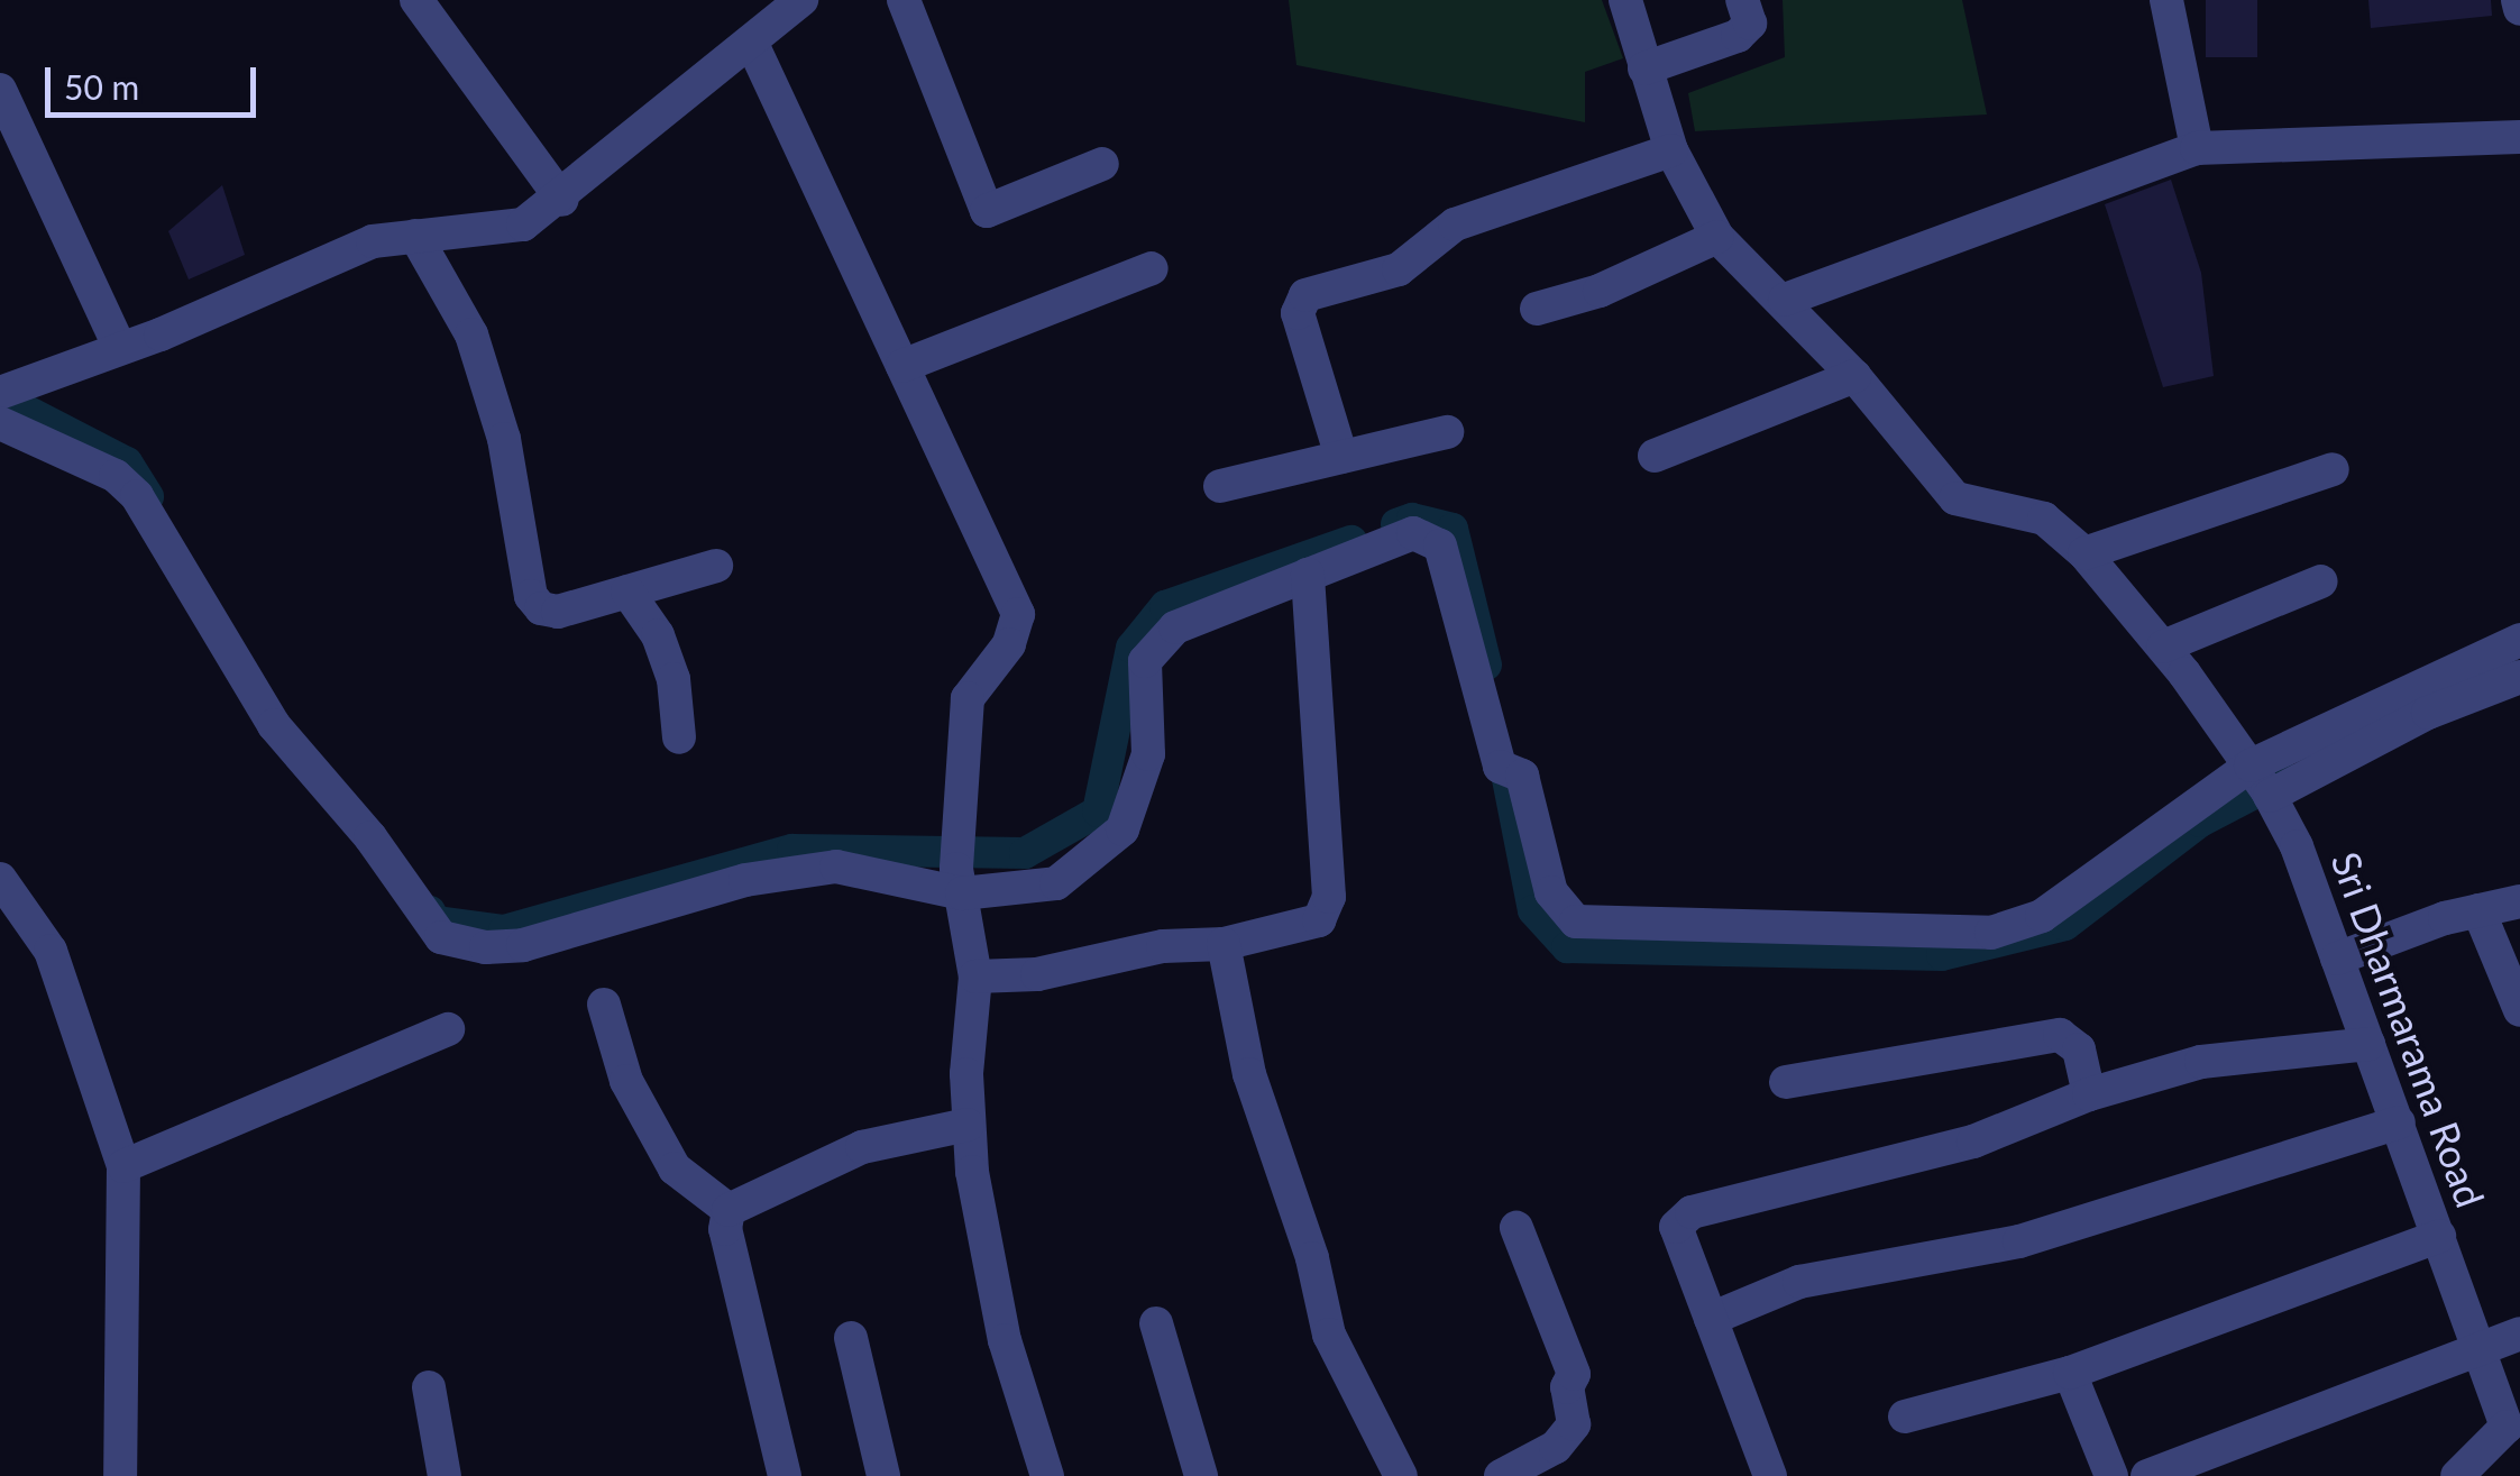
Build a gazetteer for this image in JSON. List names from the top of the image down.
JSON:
{
  "streets": {
    "street": ["Sri Dharmarama Road"]
  },
  "scale_bar": "50 m"
}
